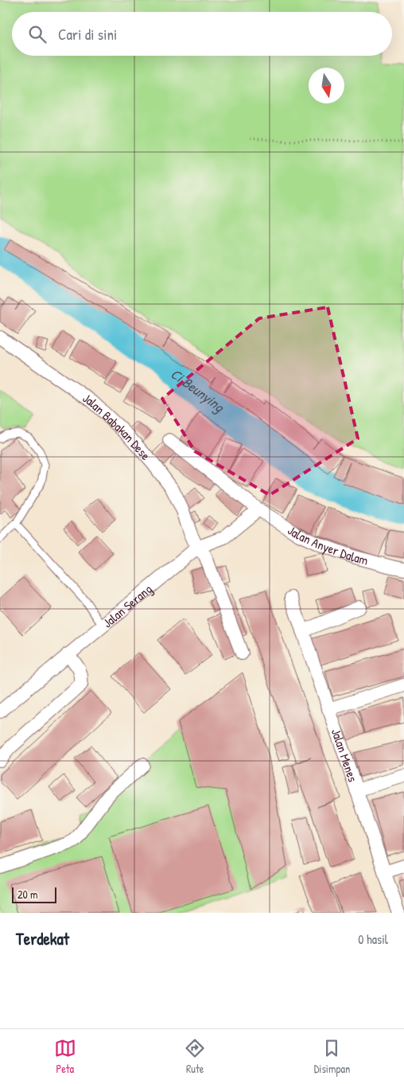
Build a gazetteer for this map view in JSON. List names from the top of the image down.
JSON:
{
  "streets": {
    "street": [
      "Jalan Babakan Dese",
      "Jalan Anyer Dalam",
      "Jalan Serang",
      "Jalan Menes"
    ]
  },
  "crossings": [
    ["Jalan Babakan Dese", "Jalan Serang"],
    ["Jalan Anyer Dalam", "Jalan Serang"]
  ],
  "water": ["Ci Beunying"],
  "scale_bar": "20 m",
  "north": "bottom",
  "page": {
    "search": "Cari di sini",
    "scale": "20 m",
    "heading": ["Terdekat", "0 hasil"],
    "nav": ["Peta", "Rute", "Disimpan"]
  }
}
